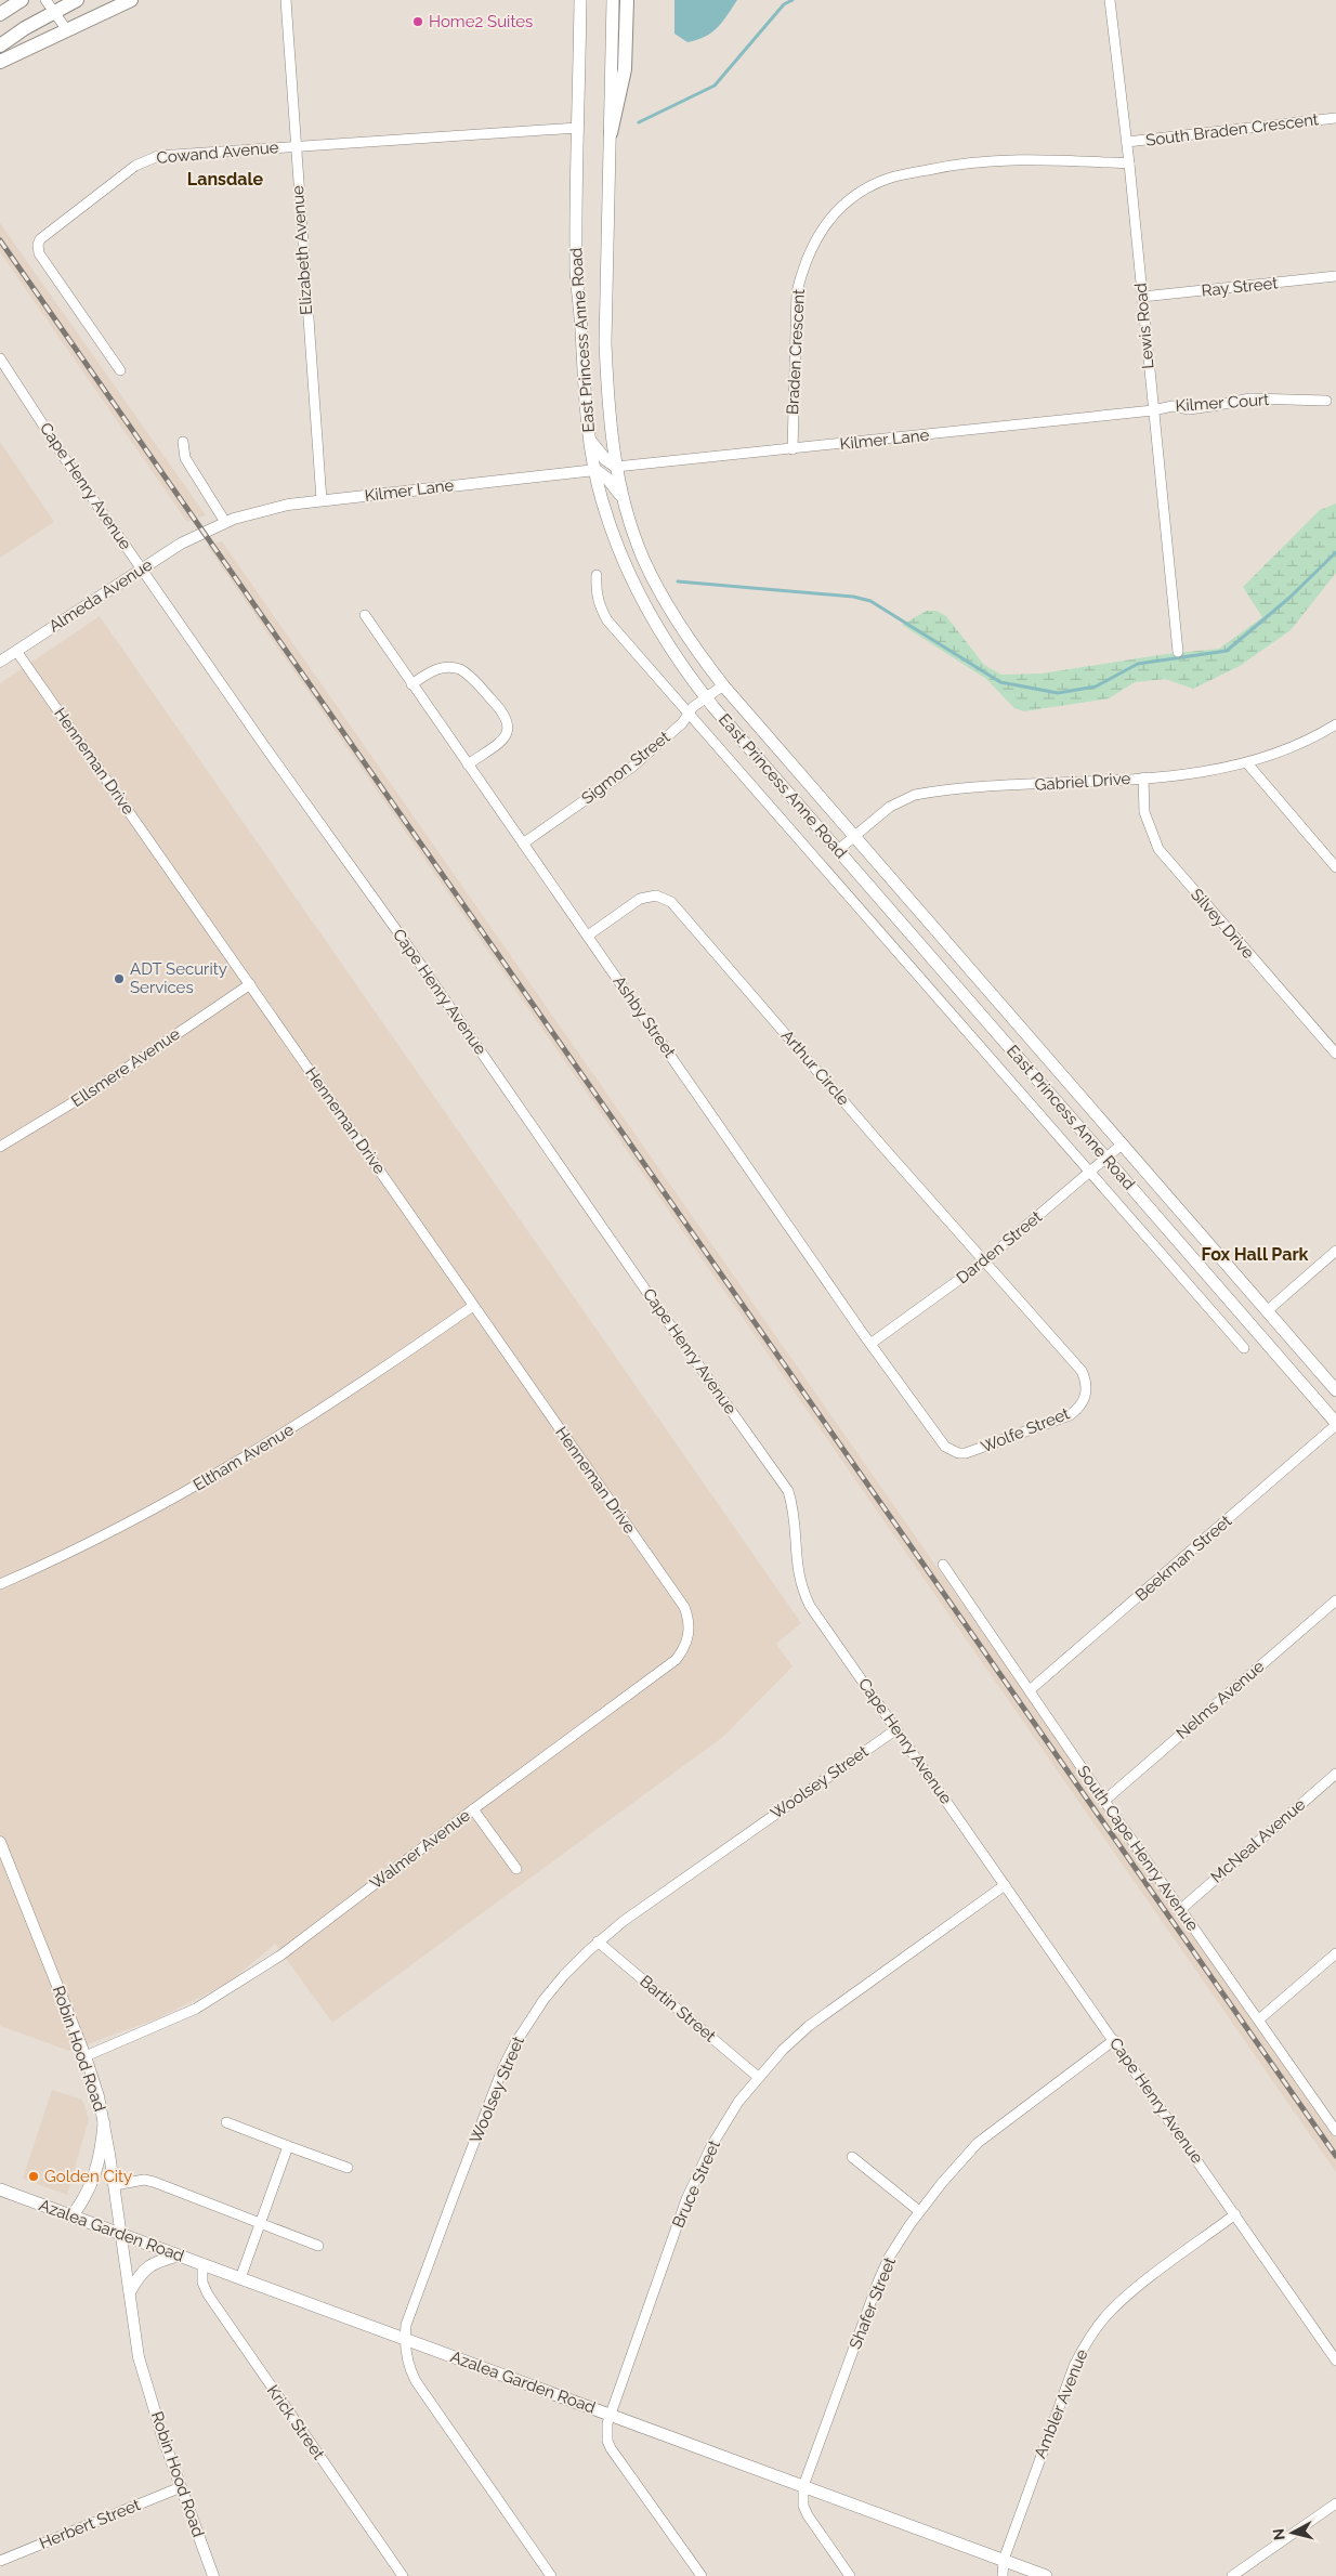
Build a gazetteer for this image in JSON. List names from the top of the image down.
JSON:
{
  "streets": {
    "main road": ["East Princess Anne Road", "Azalea Garden Road"],
    "street": [
      "South Braden Crescent",
      "Cowand Avenue",
      "Elizabeth Avenue",
      "Ray Street",
      "Lewis Road",
      "Braden Crescent",
      "Kilmer Court",
      "Kilmer Lane",
      "Cape Henry Avenue",
      "Almeda Avenue",
      "Henneman Drive",
      "Sigmon Street",
      "Gabriel Drive",
      "Silvey Drive",
      "Ashby Street",
      "Ellsmere Avenue",
      "Arthur Circle",
      "Darden Street",
      "Wolfe Street",
      "Eltham Avenue",
      "Beekman Street",
      "Nelms Avenue",
      "Woolsey Street",
      "McNeal Avenue",
      "South Cape Henry Avenue",
      "Walmer Avenue",
      "Bartin Street",
      "Robin Hood Road",
      "Bruce Street",
      "Shafer Street",
      "Ambler Avenue",
      "Krick Street",
      "Herbert Street"
    ]
  },
  "crossings": [
    ["South Braden Crescent", "Lewis Road"],
    ["Cowand Avenue", "Elizabeth Avenue"],
    ["Cowand Avenue", "East Princess Anne Road"],
    ["Elizabeth Avenue", "Kilmer Lane"],
    ["Ray Street", "Lewis Road"],
    ["Lewis Road", "Braden Crescent"],
    ["Lewis Road", "Kilmer Court"],
    ["Lewis Road", "Kilmer Lane"],
    ["East Princess Anne Road", "Kilmer Lane"],
    ["East Princess Anne Road", "Sigmon Street"],
    ["East Princess Anne Road", "Gabriel Drive"],
    ["East Princess Anne Road", "Darden Street"],
    ["East Princess Anne Road", "Beekman Street"],
    ["Braden Crescent", "Kilmer Lane"],
    ["Kilmer Court", "Kilmer Lane"],
    ["Kilmer Lane", "Almeda Avenue"],
    ["Cape Henry Avenue", "Almeda Avenue"],
    ["Cape Henry Avenue", "Woolsey Street"],
    ["Cape Henry Avenue", "Bruce Street"],
    ["Cape Henry Avenue", "Shafer Street"],
    ["Cape Henry Avenue", "Ambler Avenue"],
    ["Almeda Avenue", "Henneman Drive"],
    ["Henneman Drive", "Ellsmere Avenue"],
    ["Henneman Drive", "Eltham Avenue"],
    ["Henneman Drive", "Walmer Avenue"],
    ["Sigmon Street", "Ashby Street"],
    ["Gabriel Drive", "Silvey Drive"],
    ["Ashby Street", "Arthur Circle"],
    ["Ashby Street", "Darden Street"],
    ["Ashby Street", "Wolfe Street"],
    ["Arthur Circle", "Darden Street"],
    ["Arthur Circle", "Wolfe Street"],
    ["Beekman Street", "South Cape Henry Avenue"],
    ["Nelms Avenue", "South Cape Henry Avenue"],
    ["Woolsey Street", "Bartin Street"],
    ["Woolsey Street", "Azalea Garden Road"],
    ["McNeal Avenue", "South Cape Henry Avenue"],
    ["Walmer Avenue", "Robin Hood Road"],
    ["Bartin Street", "Bruce Street"],
    ["Robin Hood Road", "Azalea Garden Road"],
    ["Robin Hood Road", "Herbert Street"],
    ["Bruce Street", "Azalea Garden Road"],
    ["Azalea Garden Road", "Shafer Street"],
    ["Azalea Garden Road", "Ambler Avenue"],
    ["Azalea Garden Road", "Krick Street"]
  ],
  "districts": ["Lansdale", "Fox Hall Park"],
  "places": ["Home2 Suites", "ADT Security Services", "Golden City"],
  "north": "left"
}
